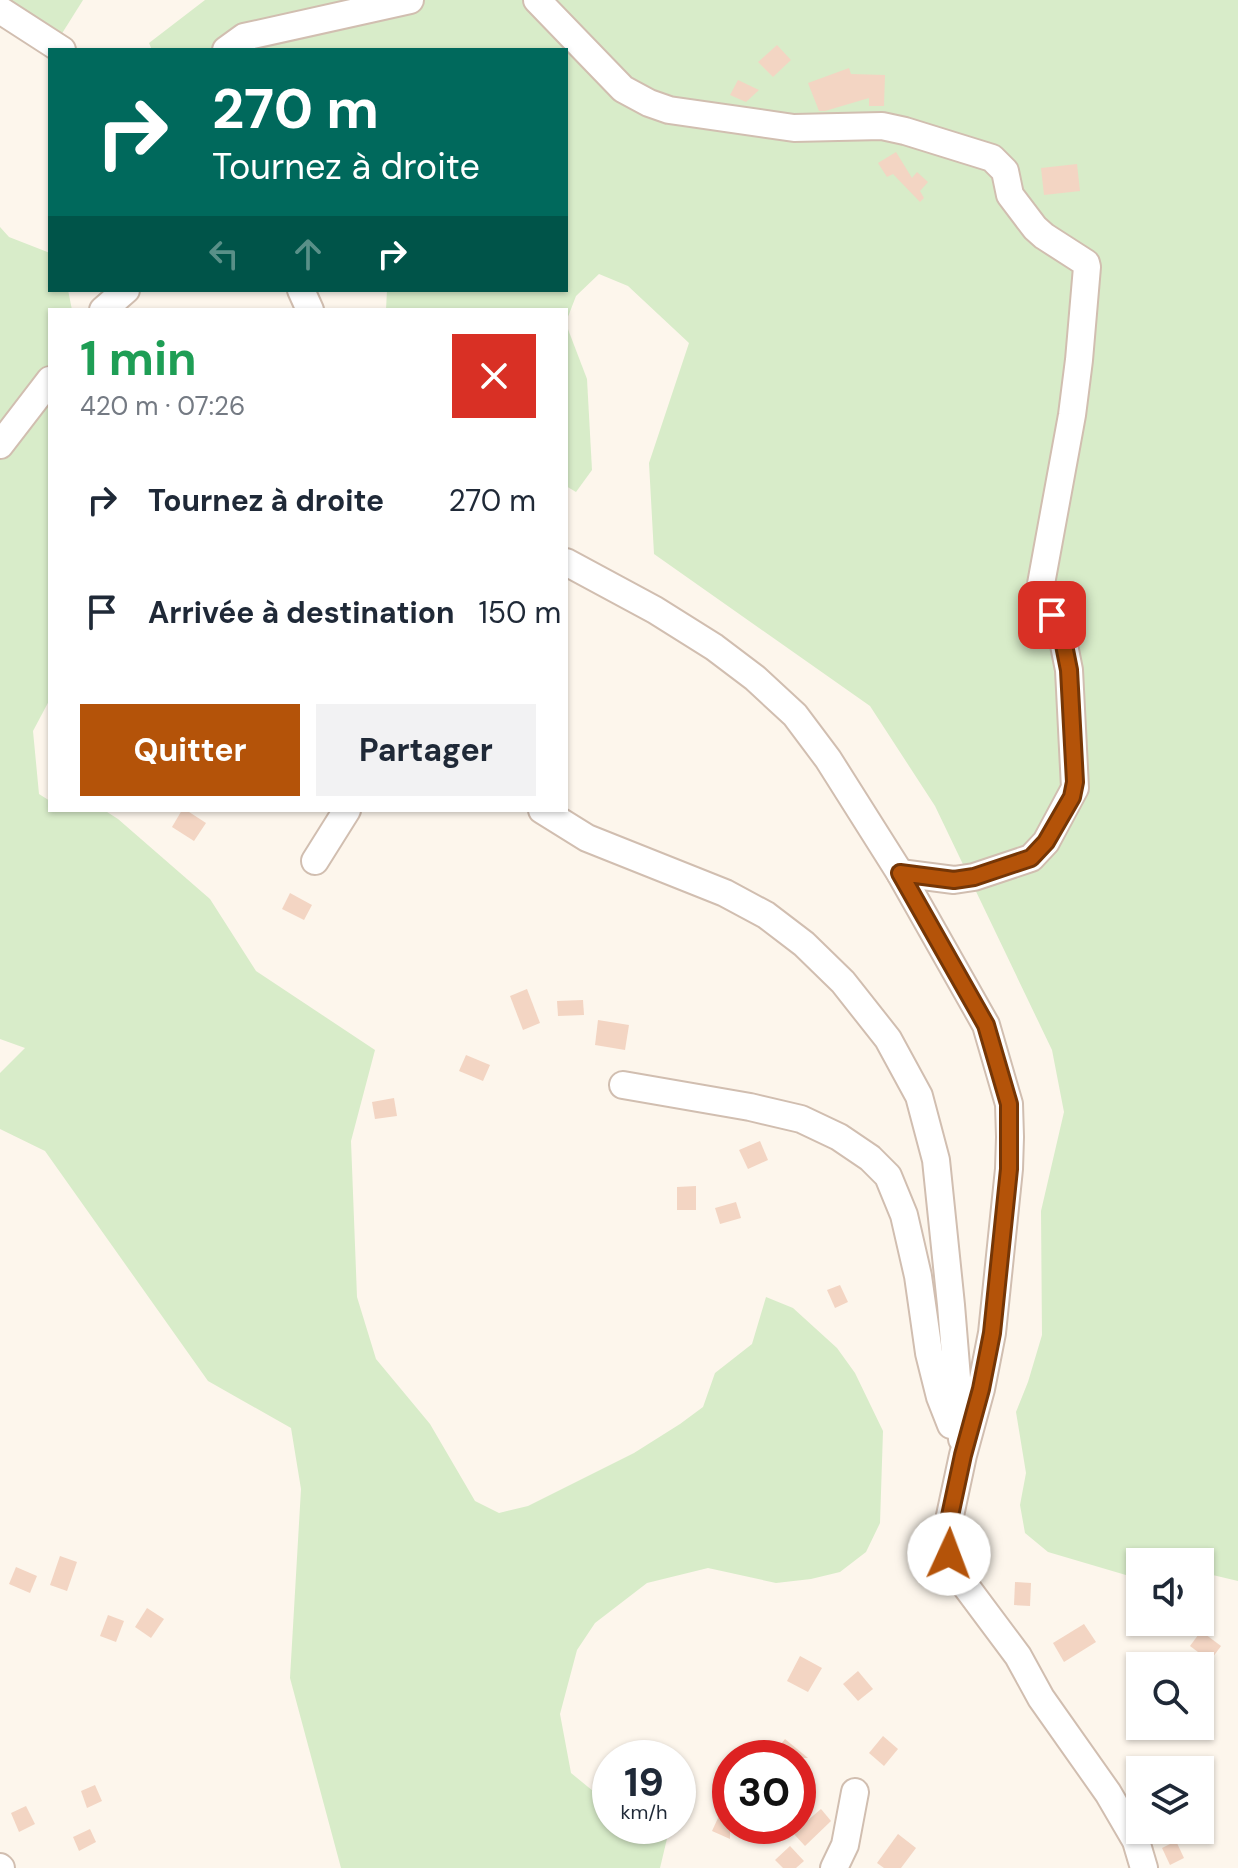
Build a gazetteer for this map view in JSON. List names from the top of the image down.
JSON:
{
  "page": {
    "turn": ["270 m", "Tournez à droite"],
    "heading": ["1 min", "420 m · 07:26"],
    "list": [
      {
        "name": "Tournez à droite",
        "value": "270 m"
      },
      {
        "name": "Arrivée à destination",
        "value": "150 m"
      }
    ],
    "buttons": ["Quitter", "Partager"],
    "speed": "19 km/h",
    "limit": "30"
  }
}
